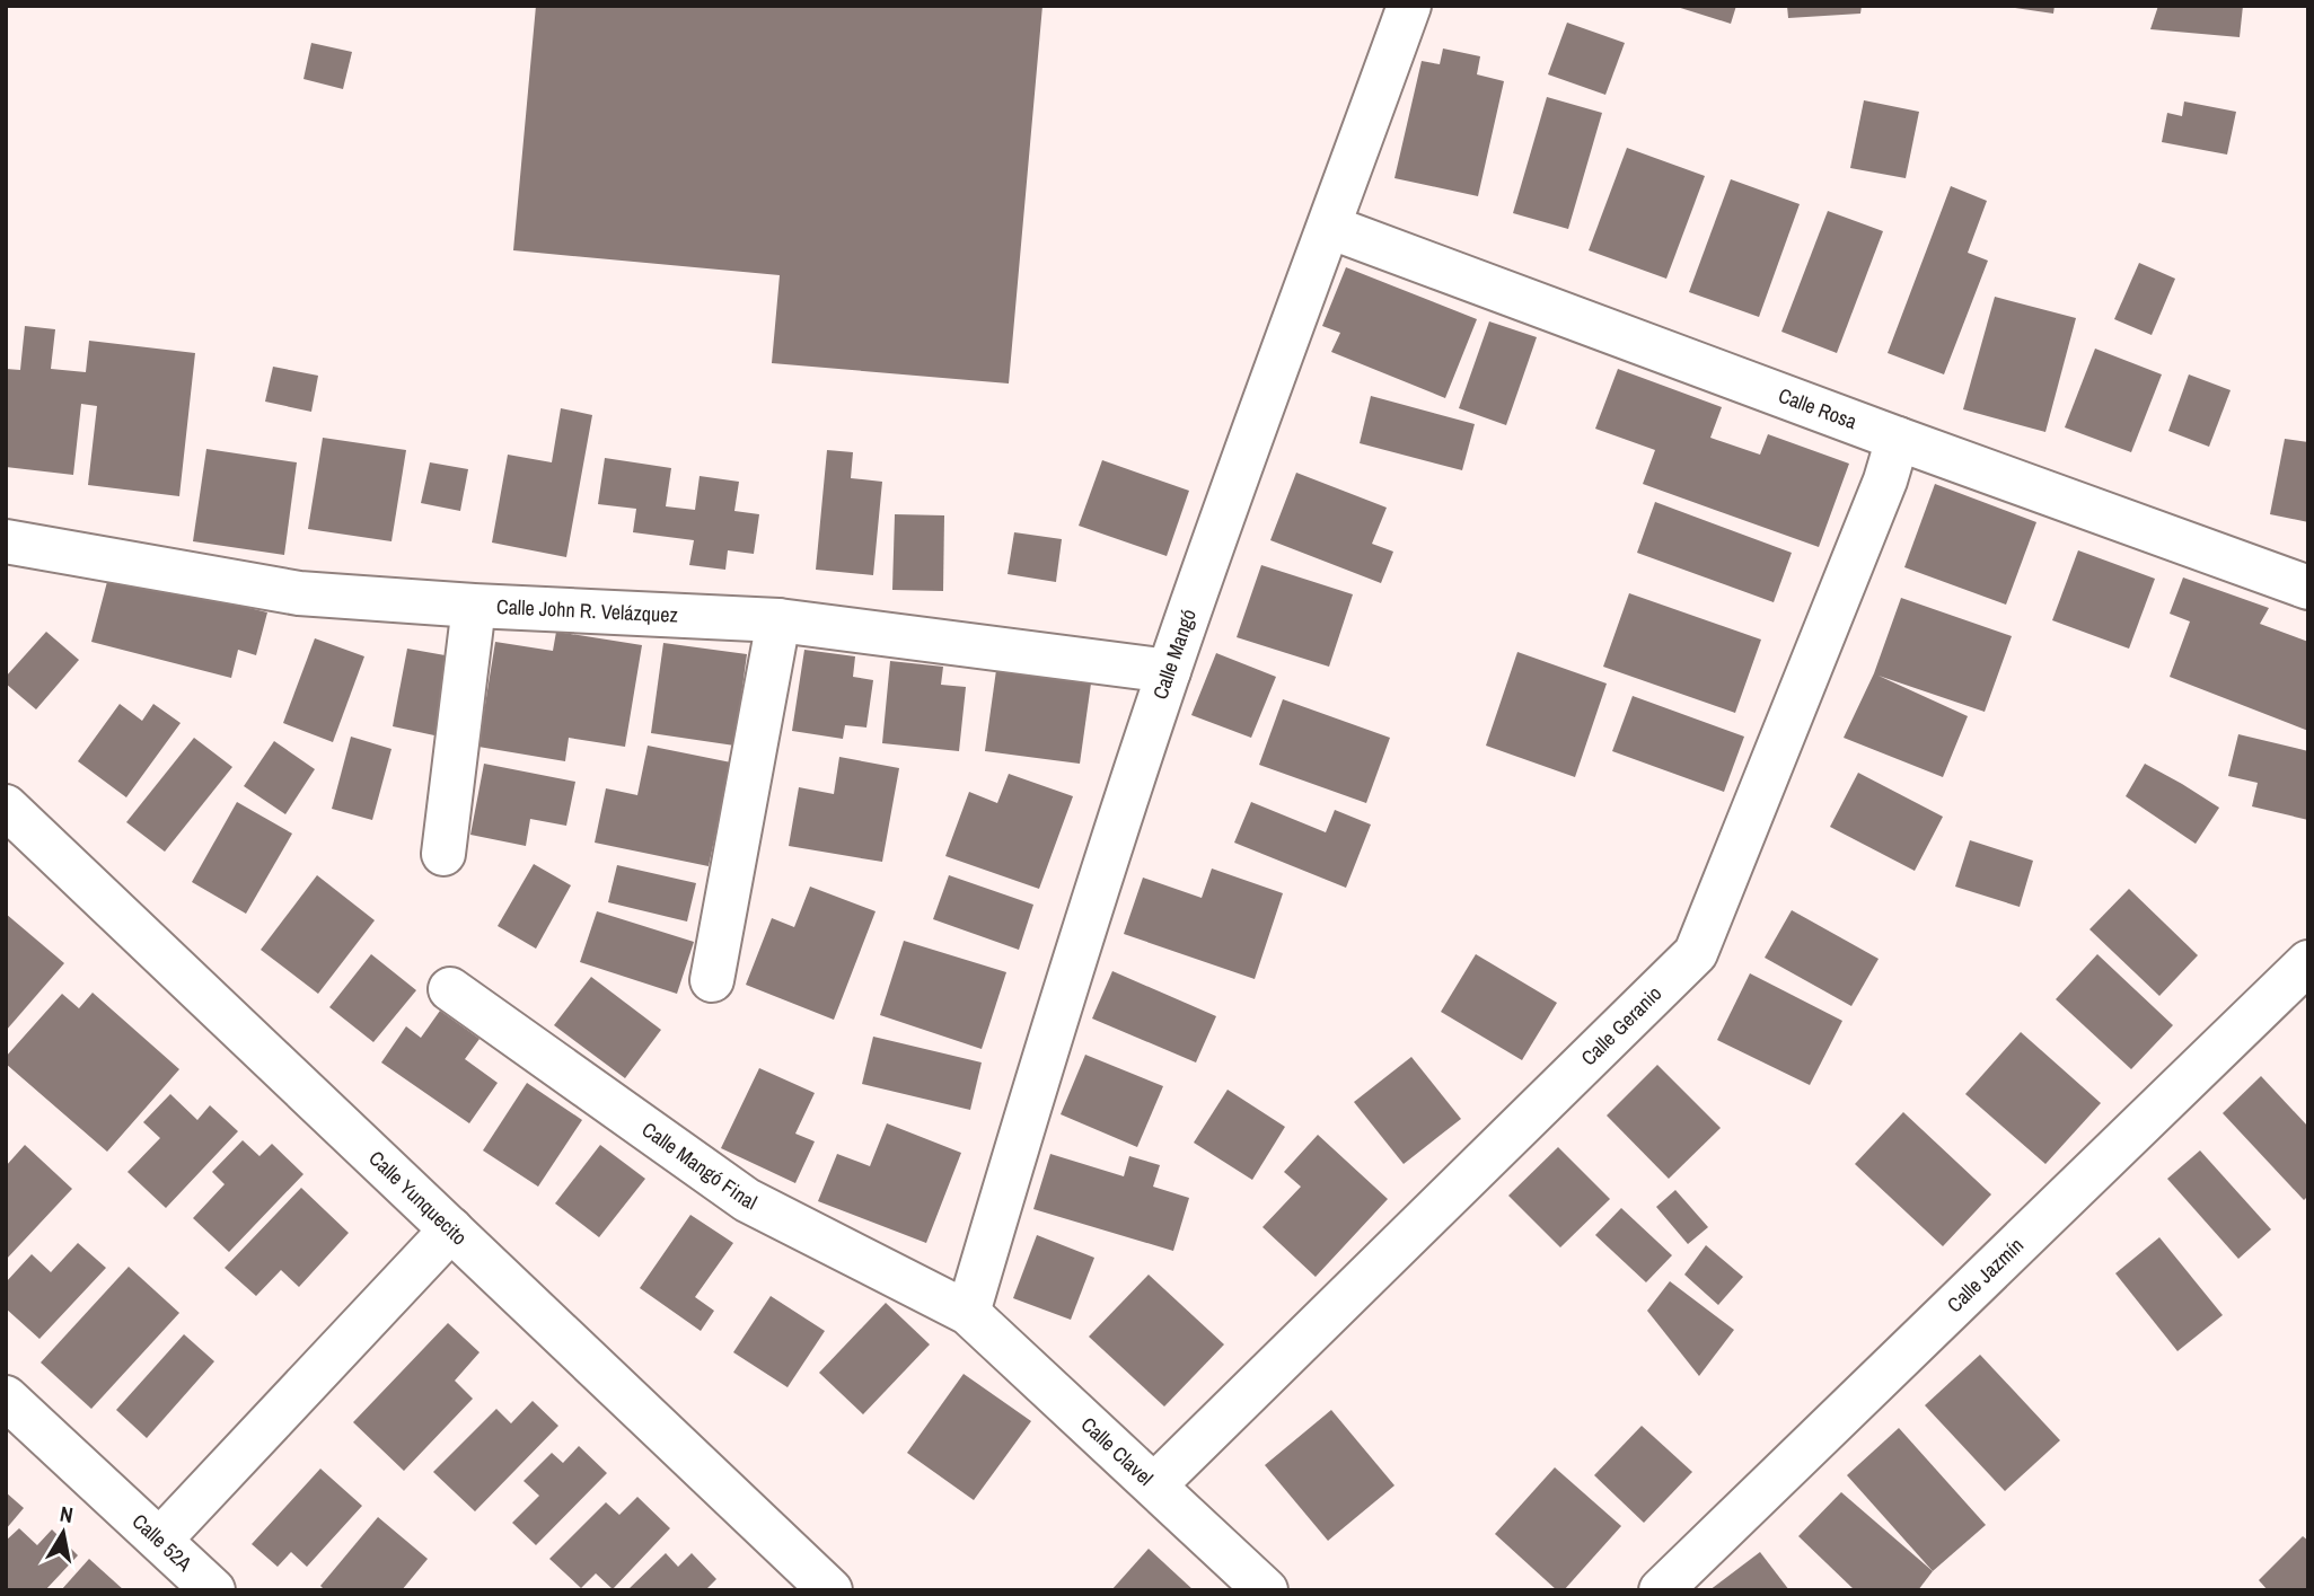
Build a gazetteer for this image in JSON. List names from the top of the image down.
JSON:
{
  "streets": {
    "street": [
      "Calle Rosa",
      "Calle John R. Velázquez",
      "Calle Mangó",
      "Calle Geranio",
      "Calle Mangó Final",
      "Calle Yunquecito",
      "Calle Jazmín",
      "Calle Clavel",
      "Calle 52A"
    ]
  },
  "crossings": [
    ["Calle Rosa", "Calle Mangó"],
    ["Calle Rosa", "Calle Geranio"],
    ["Calle John R. Velázquez", "Calle Mangó"],
    ["Calle Mangó", "Calle Mangó Final"],
    ["Calle Mangó", "Calle Clavel"],
    ["Calle Geranio", "Calle Clavel"],
    ["Calle Mangó Final", "Calle Clavel"]
  ],
  "north": "top"
}
